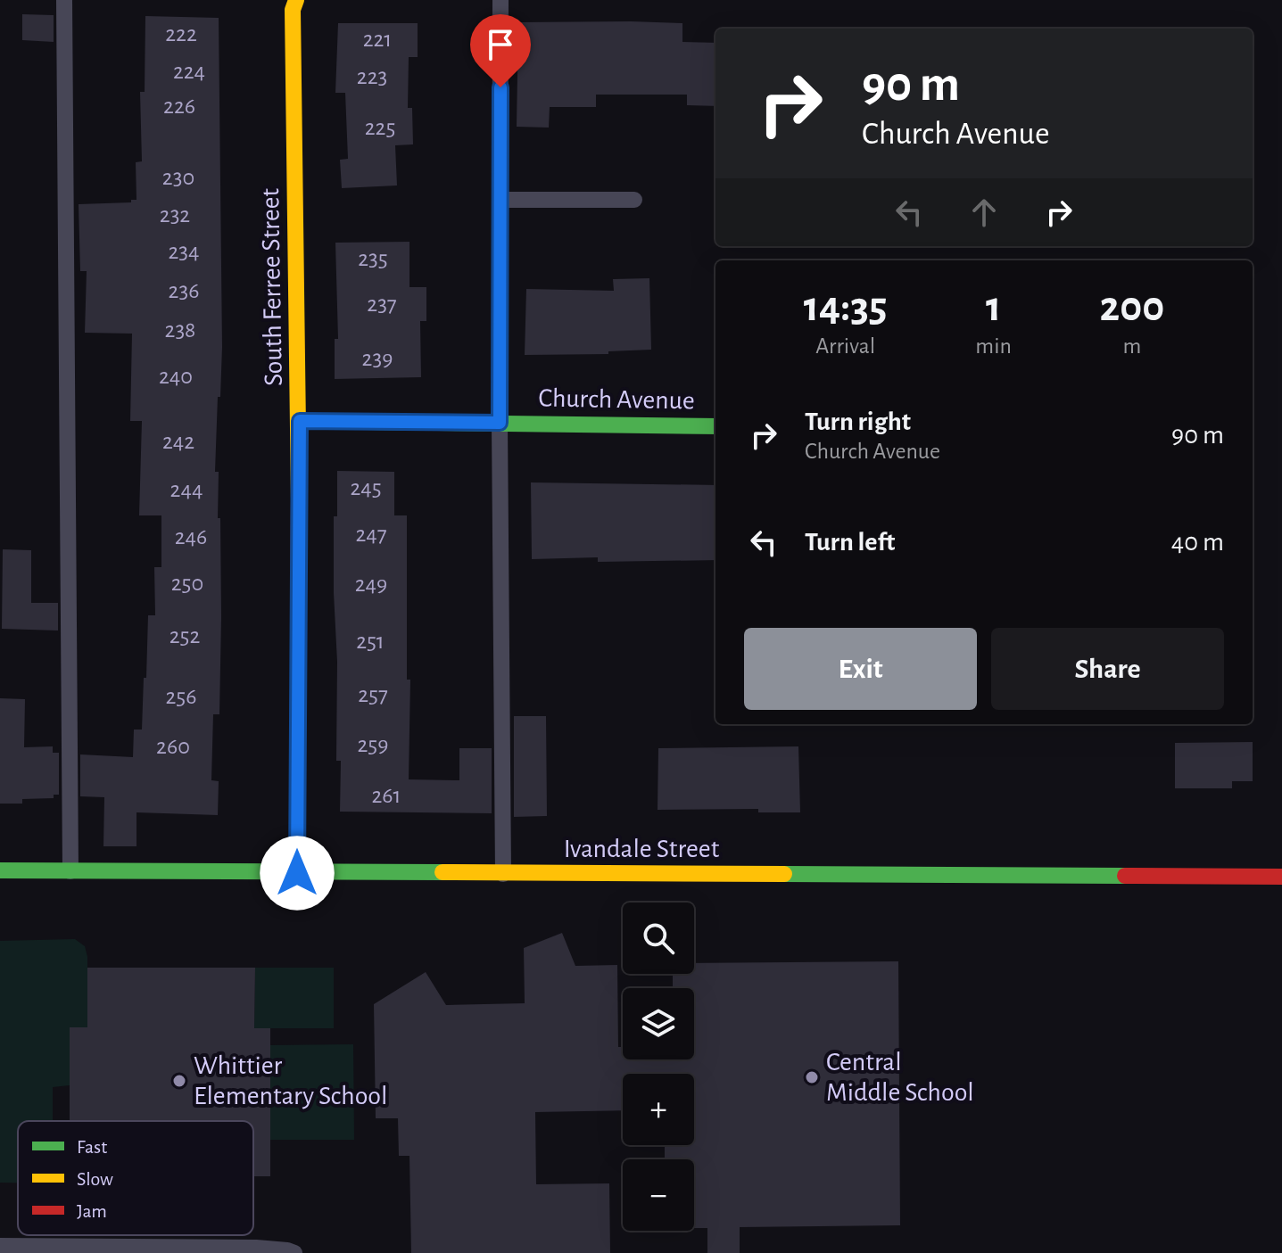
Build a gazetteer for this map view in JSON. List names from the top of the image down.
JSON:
{
  "streets": {
    "street": ["South Ferree Street", "Church Avenue", "Ivandale Street"]
  },
  "crossings": [
    ["South Ferree Street", "Church Avenue"],
    ["South Ferree Street", "Ivandale Street"]
  ],
  "places": ["Central Middle School", "Whittier Elementary School"],
  "house_numbers": [
    "222",
    "221",
    "224",
    "223",
    "226",
    "225",
    "230",
    "232",
    "234",
    "235",
    "236",
    "237",
    "238",
    "239",
    "240",
    "242",
    "245",
    "244",
    "247",
    "246",
    "250",
    "249",
    "252",
    "251",
    "257",
    "256",
    "259",
    "260",
    "261"
  ],
  "legend": ["Fast", "Slow", "Jam"],
  "page": {
    "turn": ["90 m", "Church Avenue"],
    "eta": [
      "14:35",
      "Arrival",
      "1",
      "min",
      "200",
      "m"
    ],
    "list": [
      {
        "name": "Turn right",
        "note": "Church Avenue",
        "value": "90 m"
      },
      {
        "name": "Turn left",
        "value": "40 m"
      }
    ],
    "buttons": ["Exit", "Share"],
    "map_buttons": ["+", "−"]
  }
}
